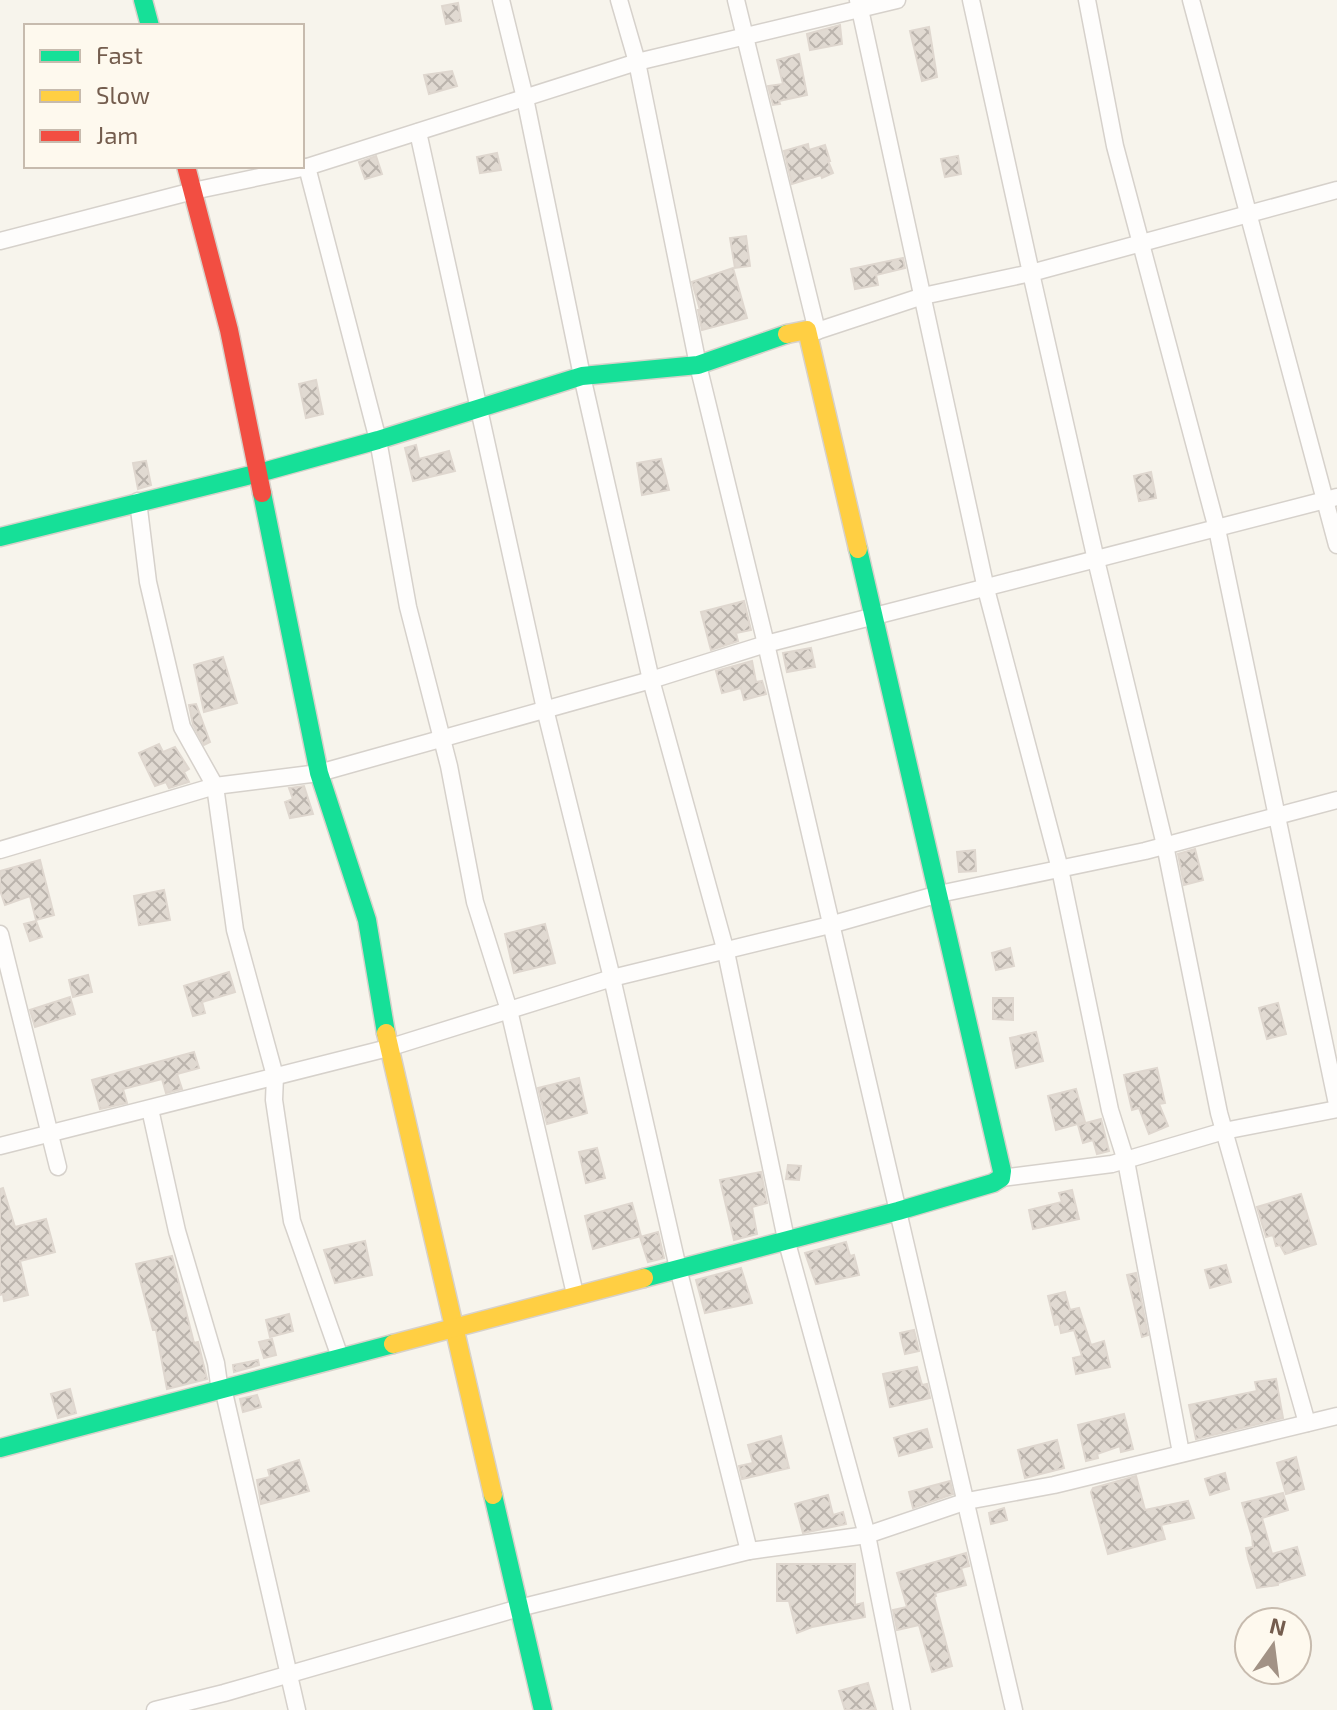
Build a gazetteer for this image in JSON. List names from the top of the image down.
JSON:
{
  "legend": ["Fast", "Slow", "Jam"],
  "north": "top"
}
